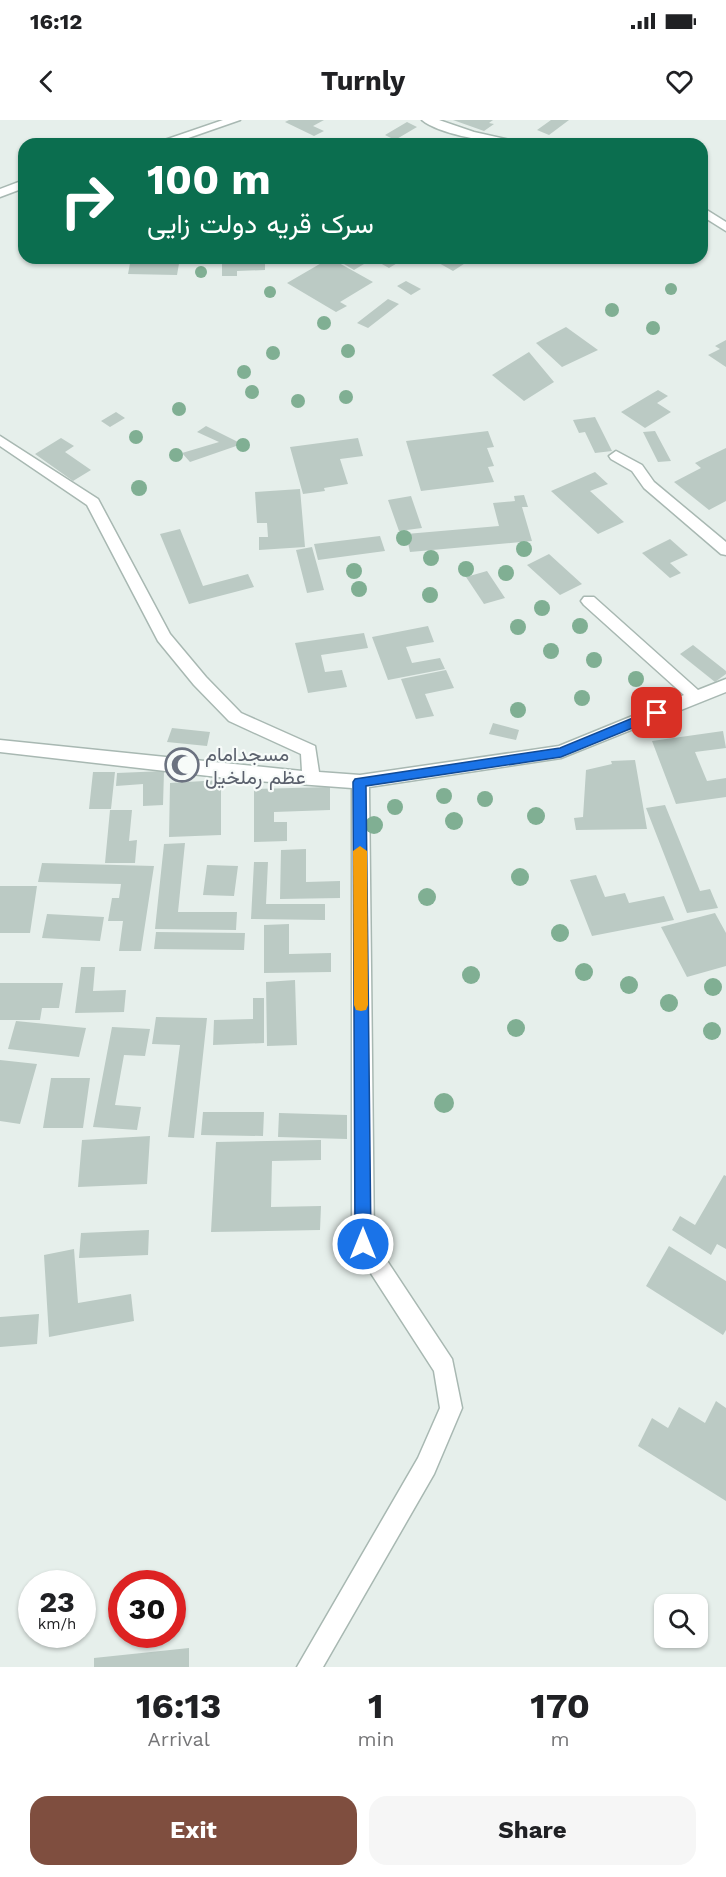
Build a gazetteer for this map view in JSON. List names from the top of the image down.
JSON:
{
  "places": {
    "mosque": ["مسجدامام عظم رملخیل"]
  },
  "page": {
    "status": "16:12",
    "header": "Turnly",
    "turn": ["100 m", "سرک قریه دولت زایی"],
    "speed": "23 km/h",
    "limit": "30",
    "eta": [
      "16:13",
      "Arrival",
      "1",
      "min",
      "170",
      "m"
    ],
    "buttons": ["Exit", "Share"]
  }
}
